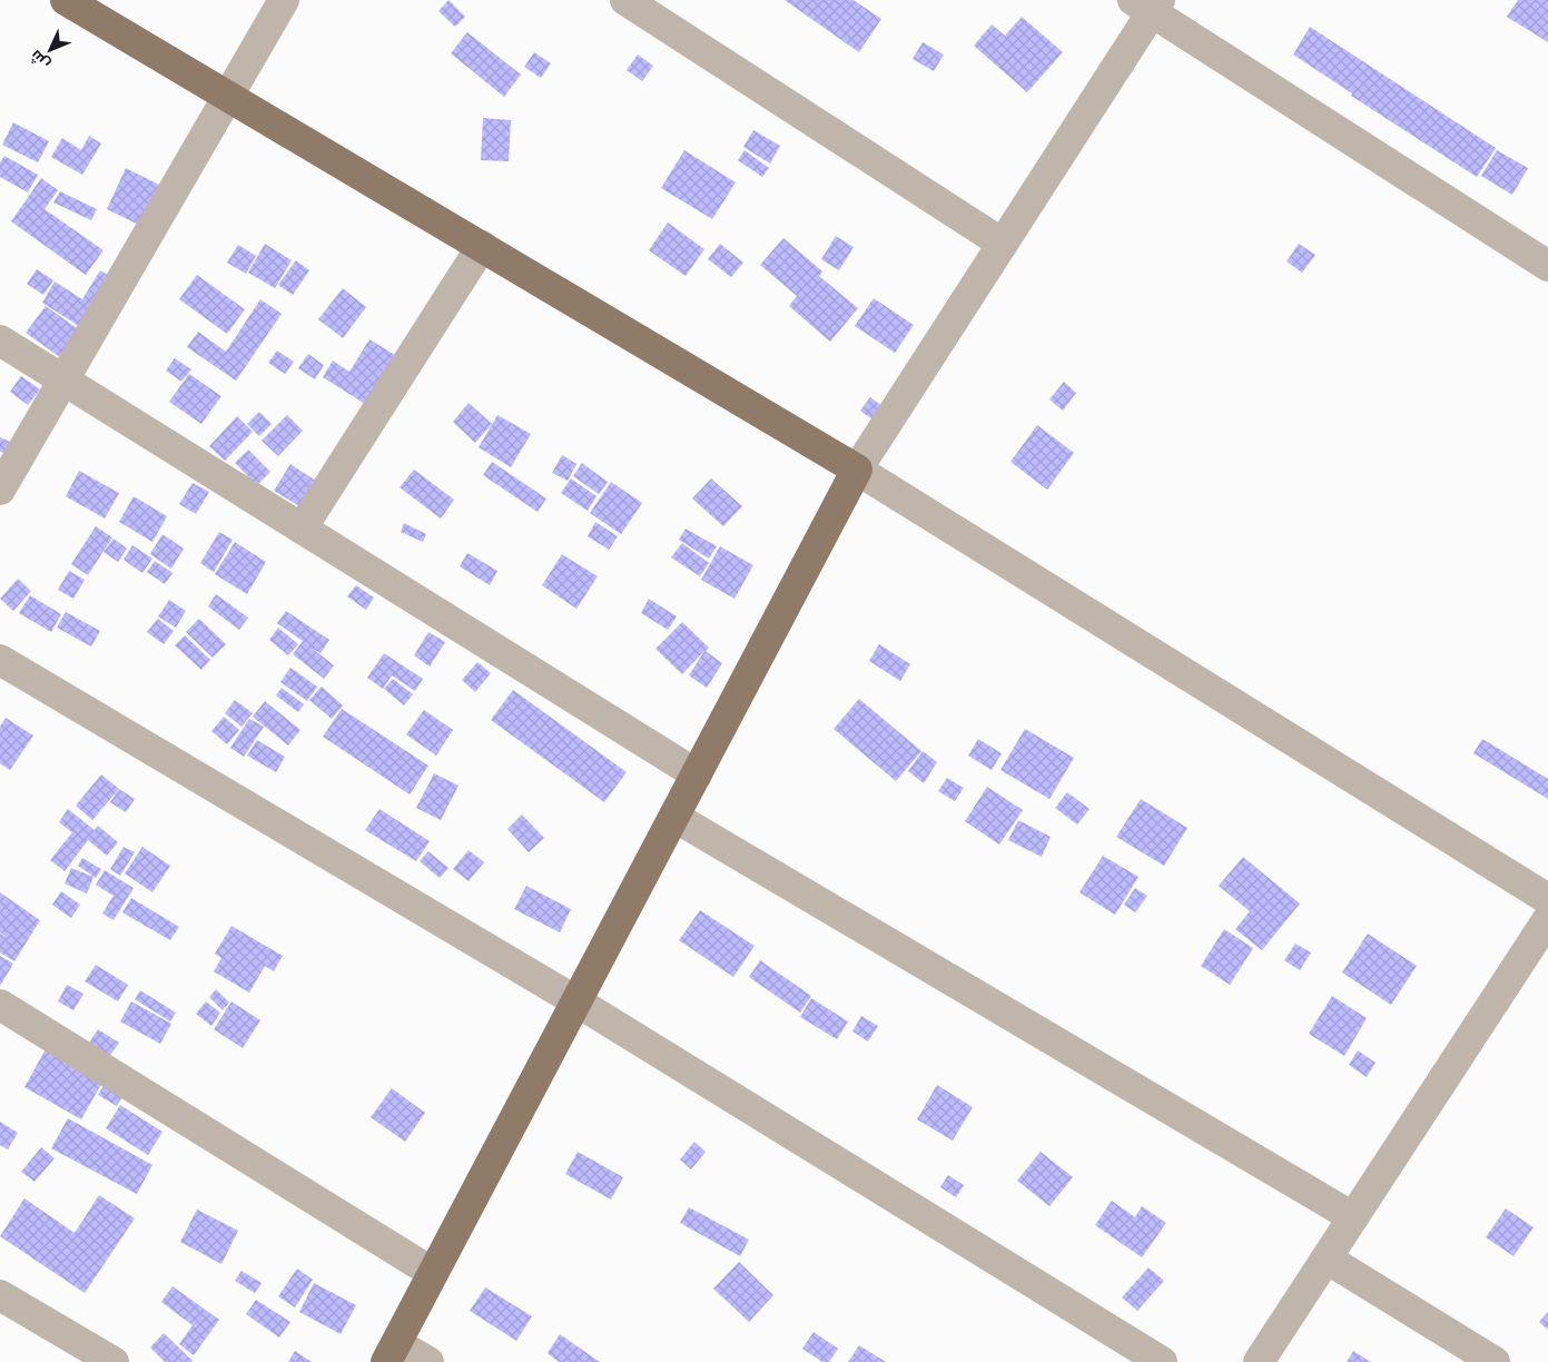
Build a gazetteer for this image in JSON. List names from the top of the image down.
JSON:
{
  "north": "bottom left"
}
